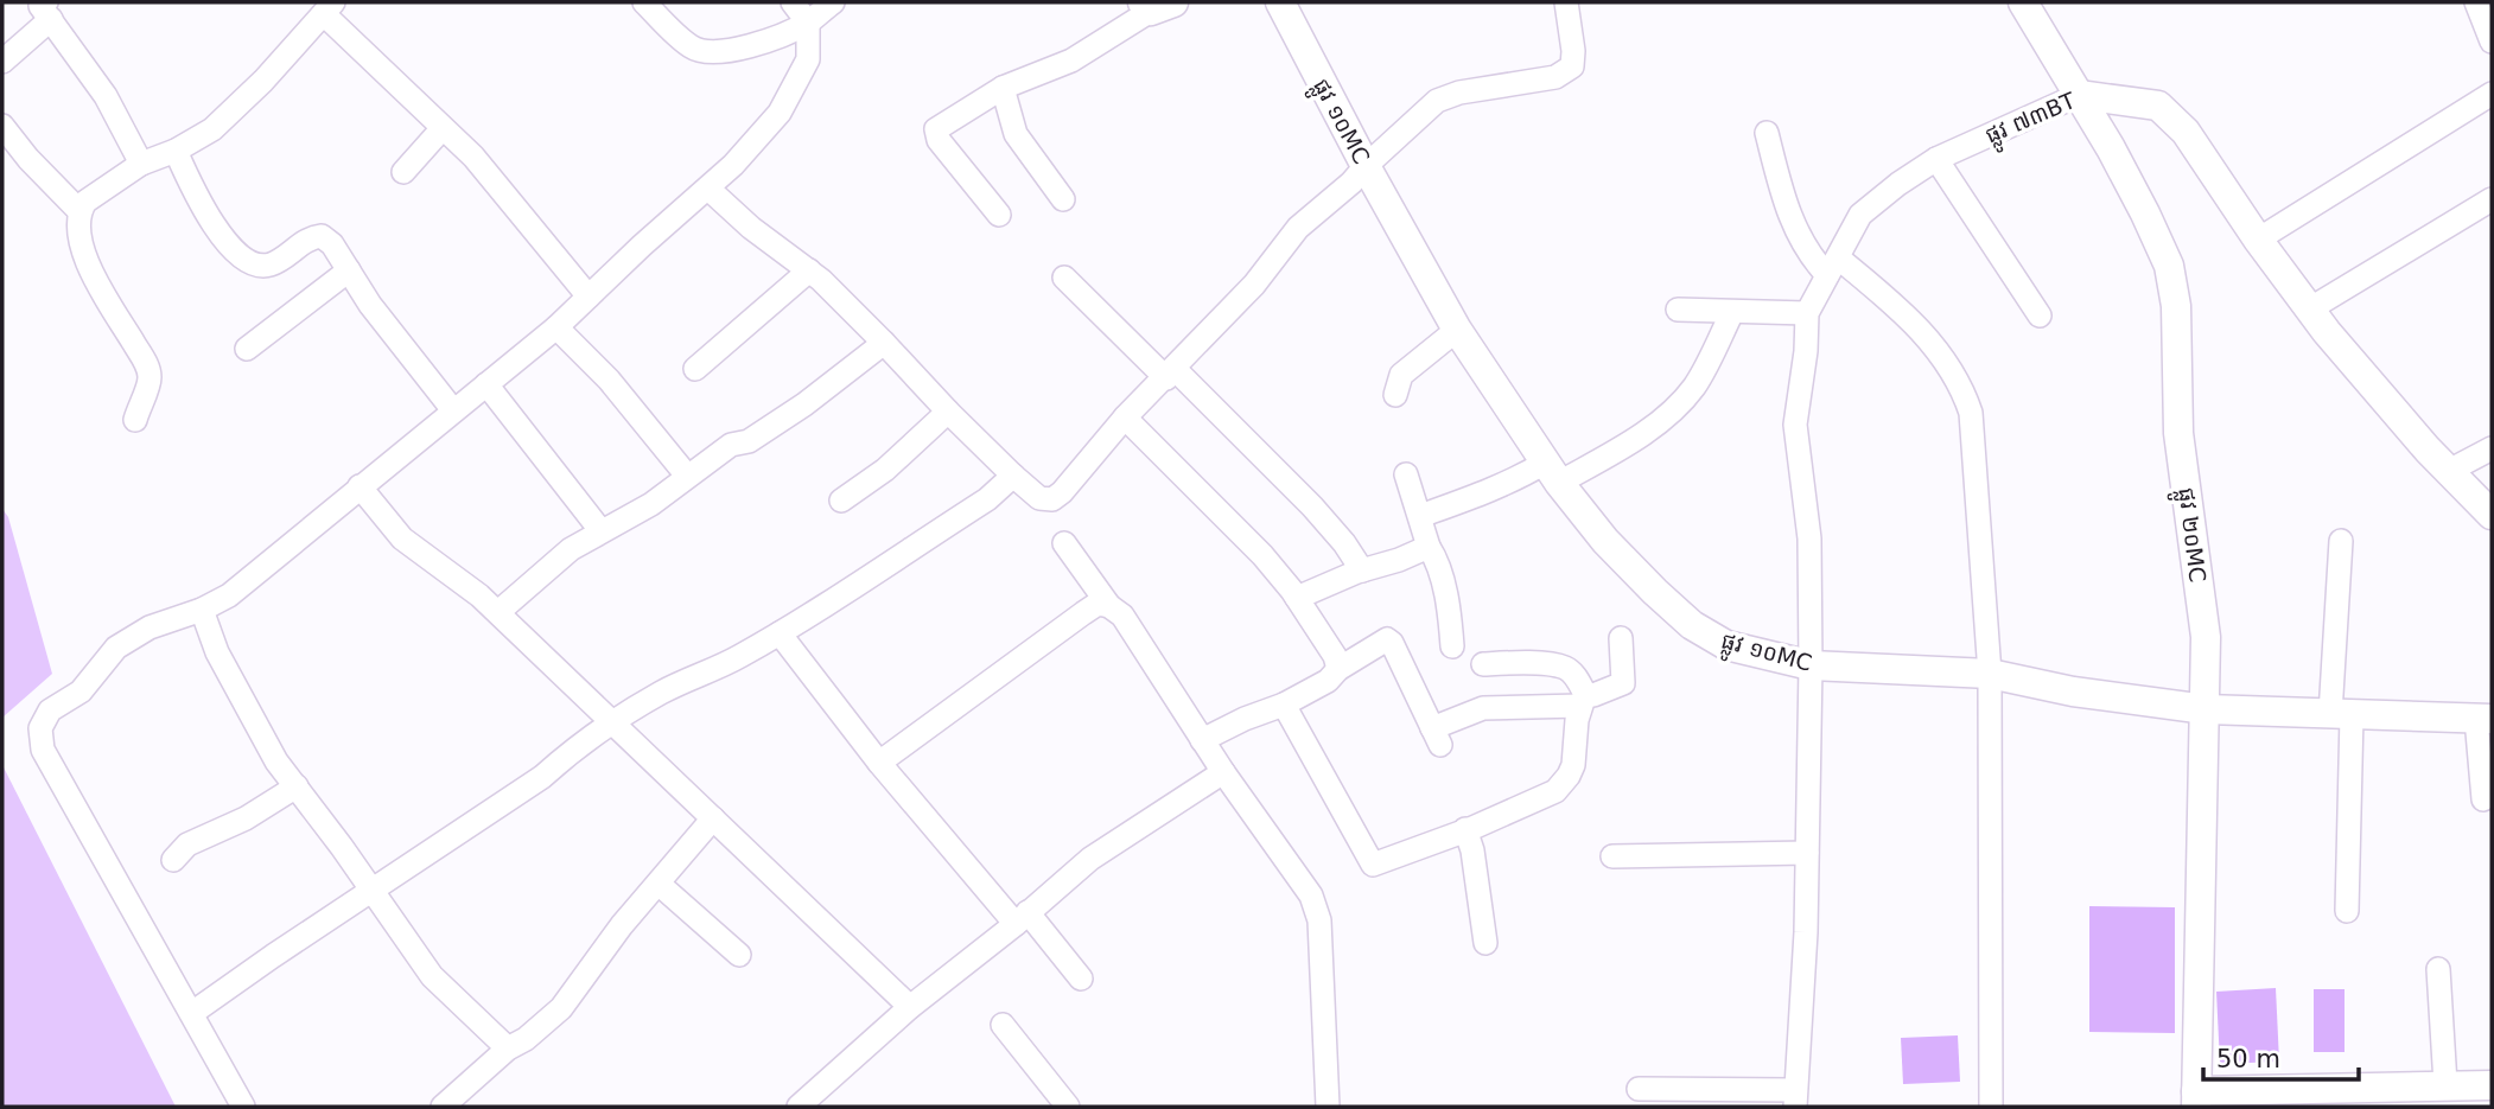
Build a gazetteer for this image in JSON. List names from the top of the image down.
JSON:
{
  "streets": {
    "street": ["ផ្លូវ ៧៣BT", "ផ្លូវ ១០MC", "ផ្លូវ ២០MC"]
  },
  "crossings": [
    ["ផ្លូវ ៧៣BT", "ផ្លូវ ១០MC"],
    ["ផ្លូវ ៧៣BT", "ផ្លូវ ២០MC"],
    ["ផ្លូវ ១០MC", "ផ្លូវ ២០MC"]
  ],
  "scale_bar": "50 m"
}
